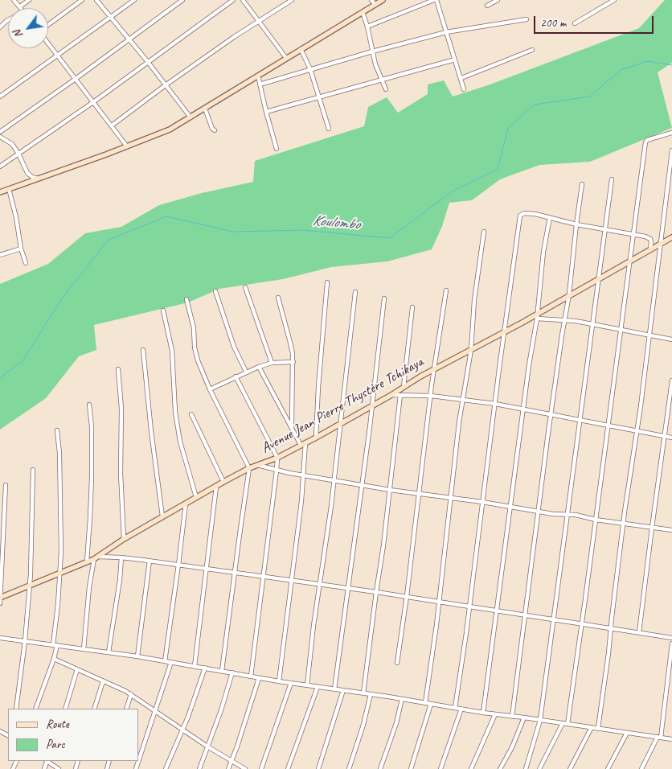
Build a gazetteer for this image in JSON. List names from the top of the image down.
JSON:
{
  "streets": {
    "street": ["Avenue Jean Pierre Thystère Tchikaya"]
  },
  "water": ["Koulombo"],
  "legend": ["Route", "Parc"],
  "scale_bar": "200 m",
  "north": "bottom left"
}
